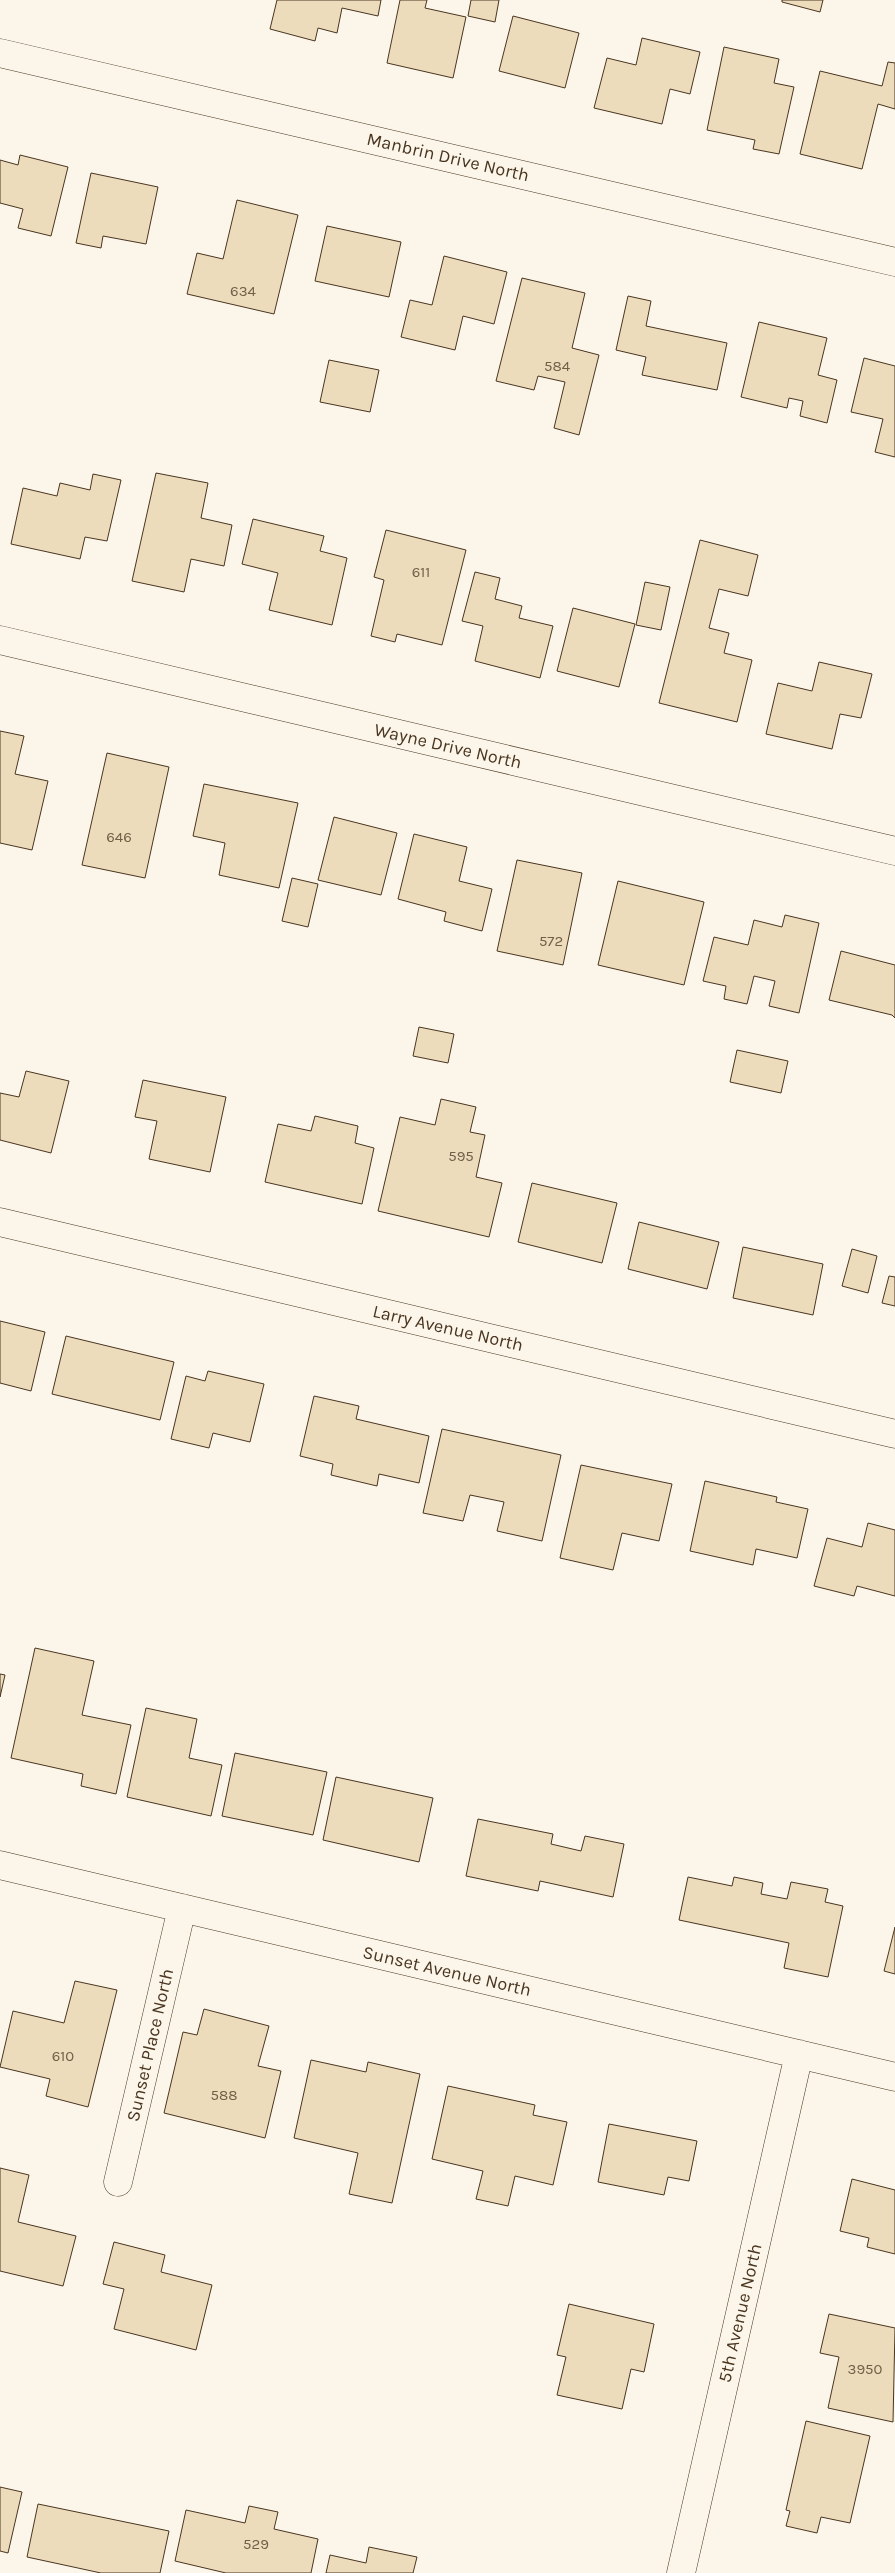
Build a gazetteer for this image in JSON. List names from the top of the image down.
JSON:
{
  "streets": {
    "street": [
      "Manbrin Drive North",
      "Wayne Drive North",
      "Larry Avenue North",
      "Sunset Avenue North",
      "Sunset Place North",
      "5th Avenue North"
    ]
  },
  "crossings": [
    ["Sunset Avenue North", "Sunset Place North"],
    ["Sunset Avenue North", "5th Avenue North"]
  ],
  "house_numbers": [
    "634",
    "584",
    "611",
    "646",
    "572",
    "595",
    "610",
    "588",
    "3950",
    "529"
  ]
}
